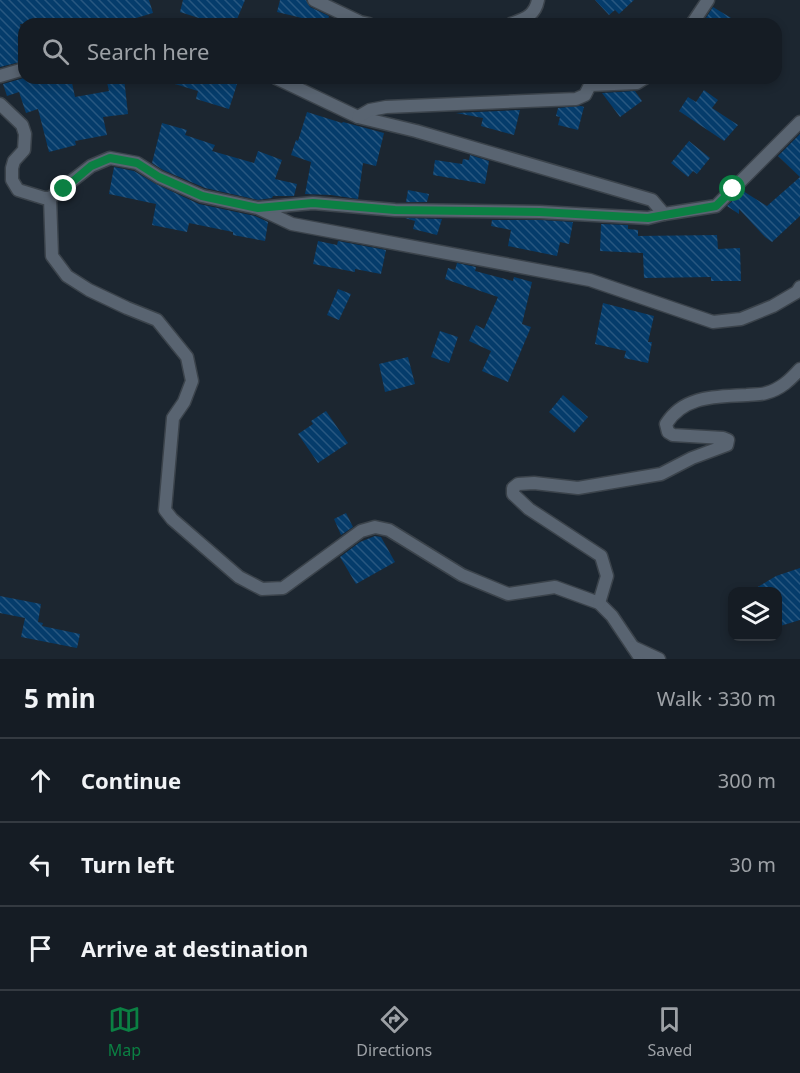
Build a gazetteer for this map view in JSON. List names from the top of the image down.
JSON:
{
  "page": {
    "search": "Search here",
    "heading": ["5 min", "Walk · 330 m"],
    "list": [
      ["Continue", "300 m"],
      ["Turn left", "30 m"],
      "Arrive at destination"
    ],
    "nav": ["Map", "Directions", "Saved"]
  }
}
